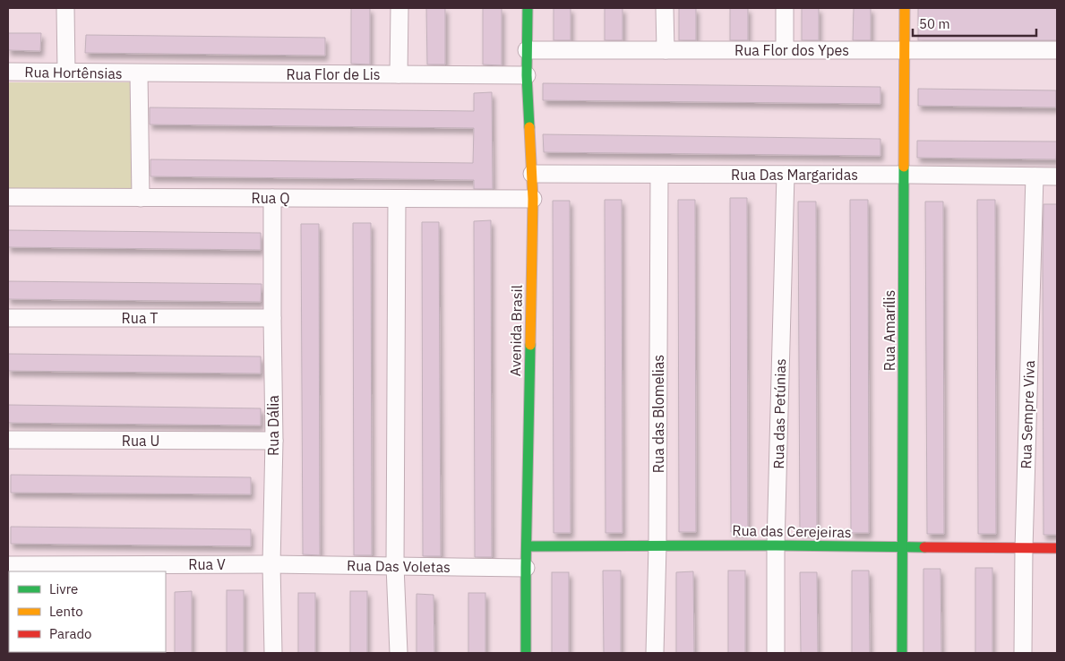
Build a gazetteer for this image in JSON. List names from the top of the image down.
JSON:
{
  "streets": {
    "street": [
      "Rua Flor dos Ypes",
      "Rua Hortênsias",
      "Rua Flor de Lis",
      "Rua Das Margaridas",
      "Rua Q",
      "Rua T",
      "Avenida Brasil",
      "Rua Amarílis",
      "Rua das Blomelias",
      "Rua das Petúnias",
      "Rua Sempre Viva",
      "Rua Dália",
      "Rua U",
      "Rua das Cerejeiras",
      "Rua V",
      "Rua Das Voletas"
    ]
  },
  "crossings": [
    ["Rua Flor dos Ypes", "Avenida Brasil"],
    ["Rua Flor dos Ypes", "Rua Amarílis"],
    ["Rua Hortênsias", "Rua Flor de Lis"],
    ["Rua Flor de Lis", "Avenida Brasil"],
    ["Rua Das Margaridas", "Avenida Brasil"],
    ["Rua Das Margaridas", "Rua Amarílis"],
    ["Rua Das Margaridas", "Rua das Blomelias"],
    ["Rua Das Margaridas", "Rua das Petúnias"],
    ["Rua Das Margaridas", "Rua Sempre Viva"],
    ["Rua Q", "Avenida Brasil"],
    ["Rua Q", "Rua Dália"],
    ["Rua T", "Rua Dália"],
    ["Avenida Brasil", "Rua das Cerejeiras"],
    ["Avenida Brasil", "Rua Das Voletas"],
    ["Rua Amarílis", "Rua das Cerejeiras"],
    ["Rua das Blomelias", "Rua das Cerejeiras"],
    ["Rua das Petúnias", "Rua das Cerejeiras"],
    ["Rua Sempre Viva", "Rua das Cerejeiras"],
    ["Rua Dália", "Rua U"],
    ["Rua Dália", "Rua V"],
    ["Rua Dália", "Rua Das Voletas"],
    ["Rua V", "Rua Das Voletas"]
  ],
  "legend": ["Livre", "Lento", "Parado"],
  "scale_bar": "50 m"
}
